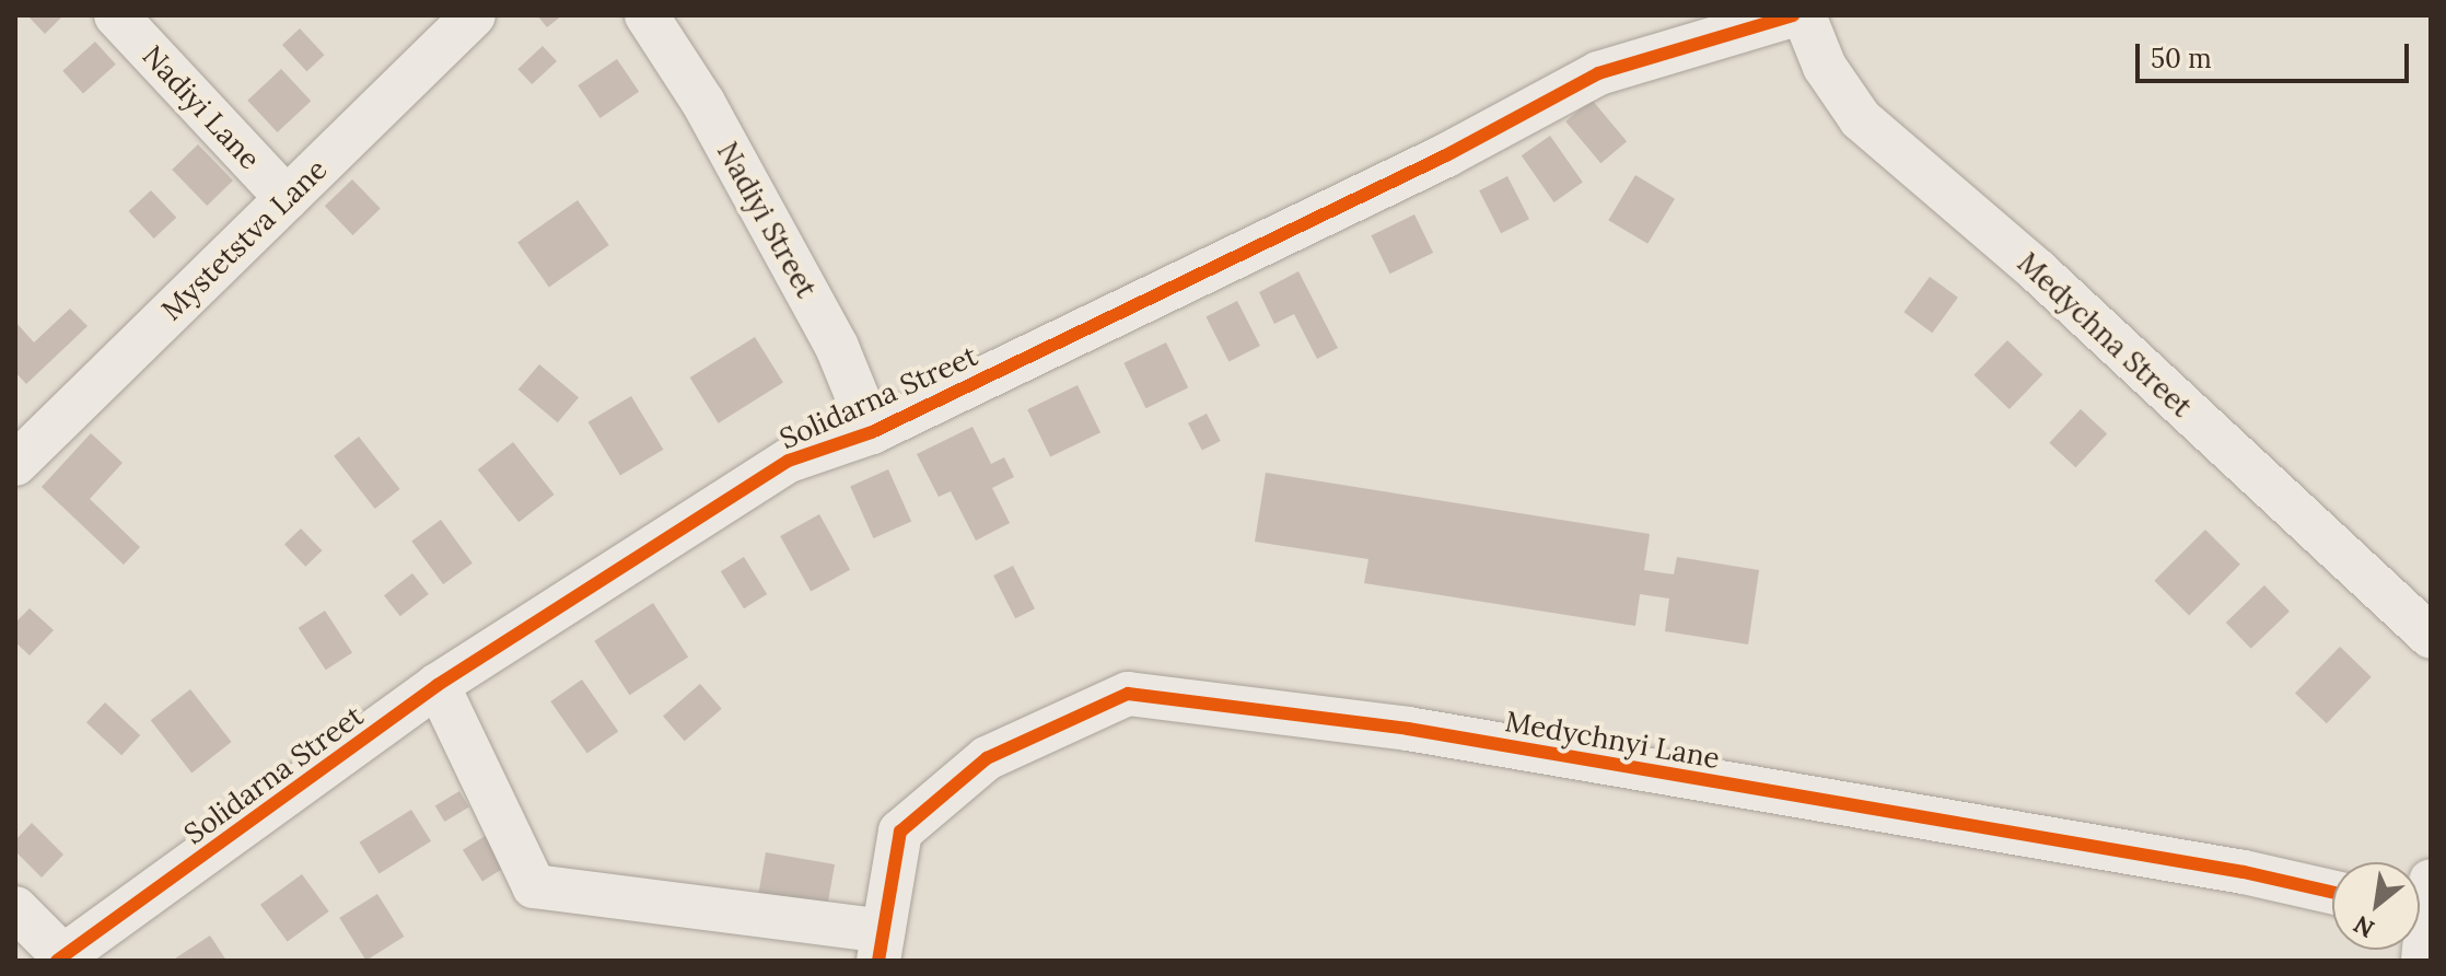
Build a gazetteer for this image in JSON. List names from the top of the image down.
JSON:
{
  "streets": {
    "street": [
      "Nadiyi Lane",
      "Nadiyi Street",
      "Mystetstva Lane",
      "Medychna Street",
      "Solidarna Street",
      "Medychnyi Lane"
    ]
  },
  "crossings": [
    ["Nadiyi Lane", "Mystetstva Lane"],
    ["Nadiyi Street", "Solidarna Street"]
  ],
  "scale_bar": "50 m",
  "north": "bottom left"
}
